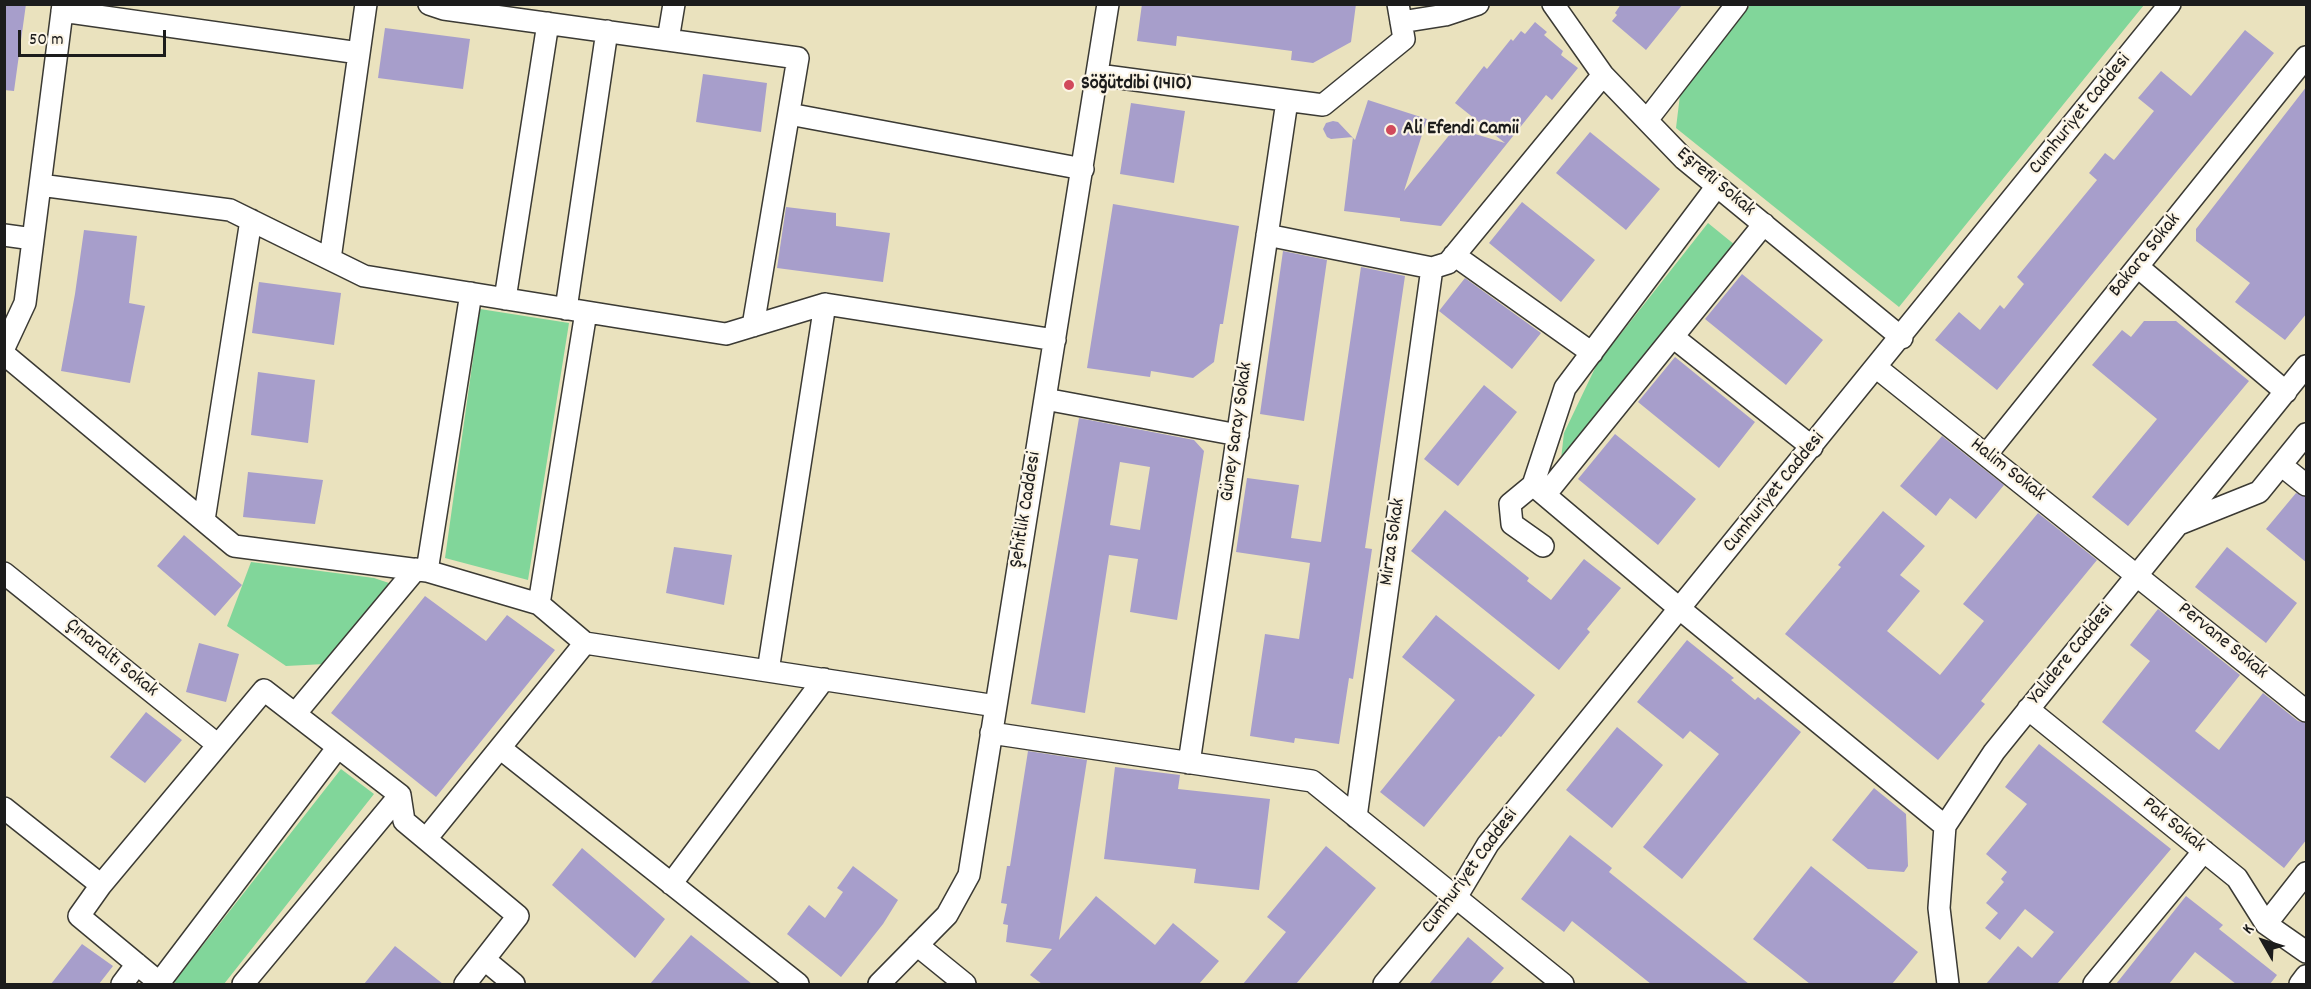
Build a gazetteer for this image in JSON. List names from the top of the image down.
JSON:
{
  "streets": {
    "street": [
      "Cumhuriyet Caddesi",
      "Eşrefli Sokak",
      "Bakara Sokak",
      "Güney Saray Sokak",
      "Halim Sokak",
      "Şehitlik Caddesi",
      "Mirza Sokak",
      "Pervane Sokak",
      "Yalıdere Caddesi",
      "Çınaraltı Sokak",
      "Pak Sokak"
    ]
  },
  "crossings": [
    ["Cumhuriyet Caddesi", "Eşrefli Sokak"],
    ["Cumhuriyet Caddesi", "Halim Sokak"],
    ["Bakara Sokak", "Halim Sokak"],
    ["Halim Sokak", "Pervane Sokak"],
    ["Halim Sokak", "Yalıdere Caddesi"],
    ["Pervane Sokak", "Yalıdere Caddesi"],
    ["Yalıdere Caddesi", "Pak Sokak"]
  ],
  "places": ["Söğütdibi (1410)", "Ali Efendi Camii"],
  "scale_bar": "50 m",
  "north": "top left"
}
